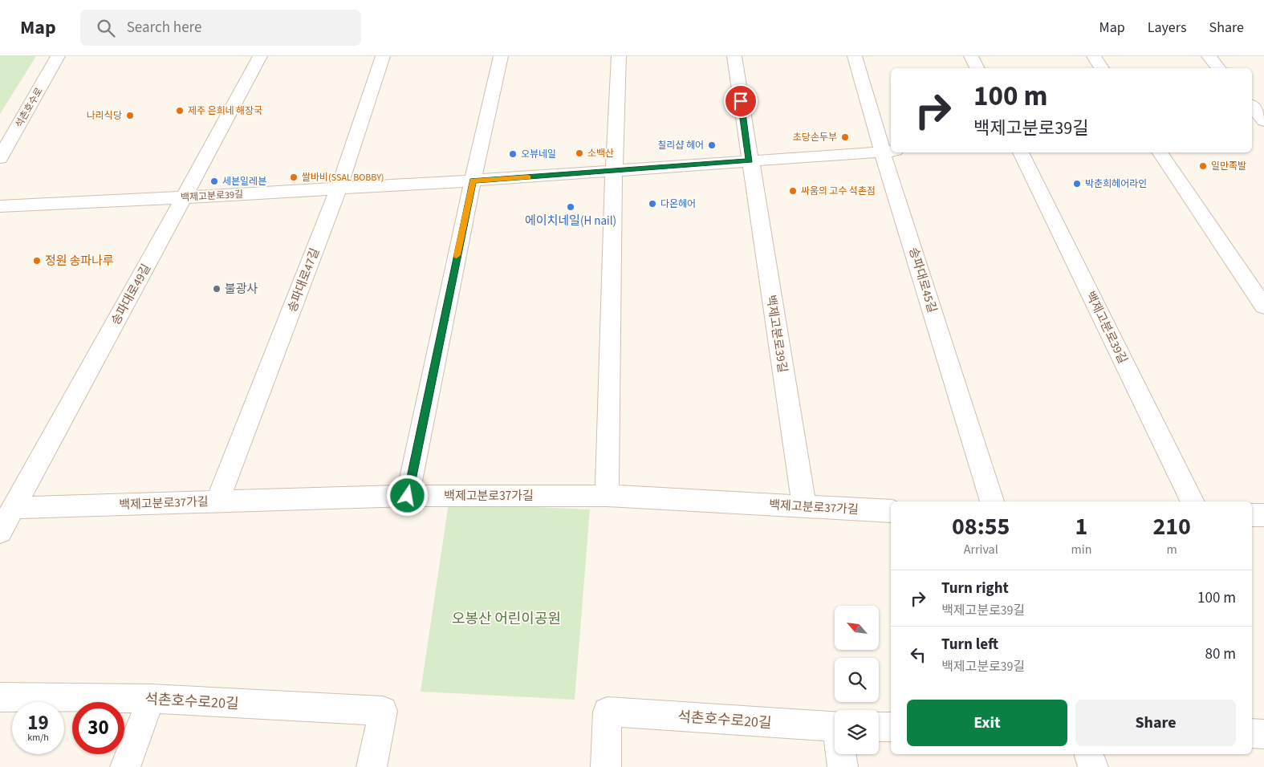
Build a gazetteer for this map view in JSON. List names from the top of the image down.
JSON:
{
  "streets": {
    "street": [
      "석촌호수로",
      "백제고분로39길",
      "송파대로47길",
      "송파대로45길",
      "송파대로49길",
      "백제고분로37가길",
      "석촌호수로20길"
    ]
  },
  "crossings": [
    ["백제고분로39길", "송파대로47길"],
    ["백제고분로39길", "송파대로45길"],
    ["백제고분로39길", "송파대로49길"],
    ["백제고분로39길", "백제고분로37가길"],
    ["송파대로47길", "백제고분로37가길"],
    ["송파대로49길", "백제고분로37가길"]
  ],
  "parks": ["오봉산 어린이공원"],
  "places": [
    "제주 은희네 해장국",
    "나리식당",
    "초당손두부",
    "칠리샵 헤어",
    "소백산",
    "오뷰네일",
    "일만족발",
    "쌀바비(SSAL BOBBY)",
    "세븐일레븐",
    "박춘희헤어라인",
    "싸움의 고수 석촌점",
    "다온헤어",
    "에이치네일(H nail)",
    "정원 송파나루",
    "불광사"
  ],
  "north": "top left",
  "page": {
    "header": "Map",
    "search": "Search here",
    "nav": ["Map", "Layers", "Share"],
    "turn": ["100 m", "백제고분로39길"],
    "eta": [
      "08:55",
      "Arrival",
      "1",
      "min",
      "210",
      "m"
    ],
    "list": [
      {
        "name": "Turn right",
        "note": "백제고분로39길",
        "value": "100 m"
      },
      {
        "name": "Turn left",
        "note": "백제고분로39길",
        "value": "80 m"
      }
    ],
    "buttons": ["Exit", "Share"],
    "speed": "19 km/h",
    "limit": "30"
  }
}
